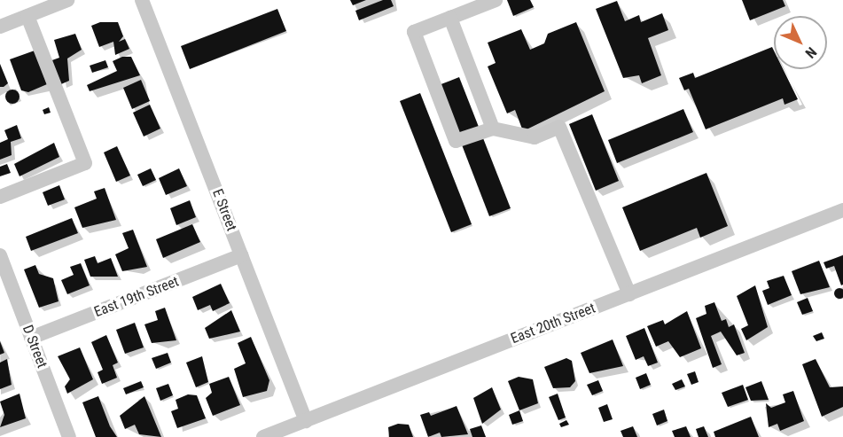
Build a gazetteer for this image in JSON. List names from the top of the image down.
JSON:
{
  "streets": {
    "street": [
      "E Street",
      "East 19th Street",
      "East 20th Street",
      "D Street"
    ]
  },
  "crossings": [
    ["E Street", "East 19th Street"],
    ["E Street", "East 20th Street"],
    ["East 19th Street", "D Street"]
  ],
  "north": "bottom right"
}
